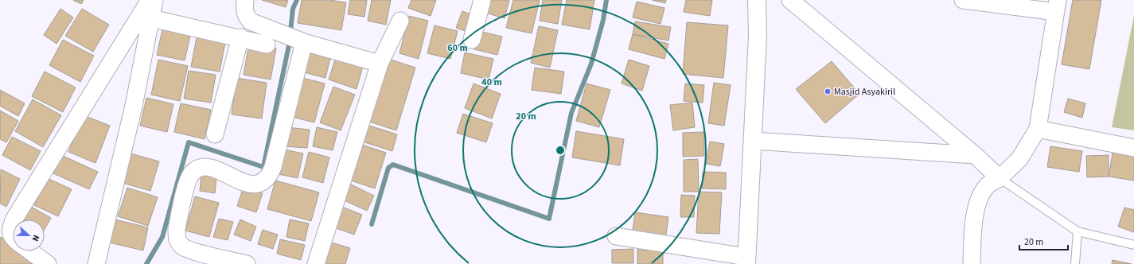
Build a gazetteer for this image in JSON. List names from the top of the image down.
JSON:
{
  "places": ["Masjid Asyakiril"],
  "scale_bar": "20 m",
  "north": "right",
  "rings": ["60 m", "40 m", "20 m"]
}
